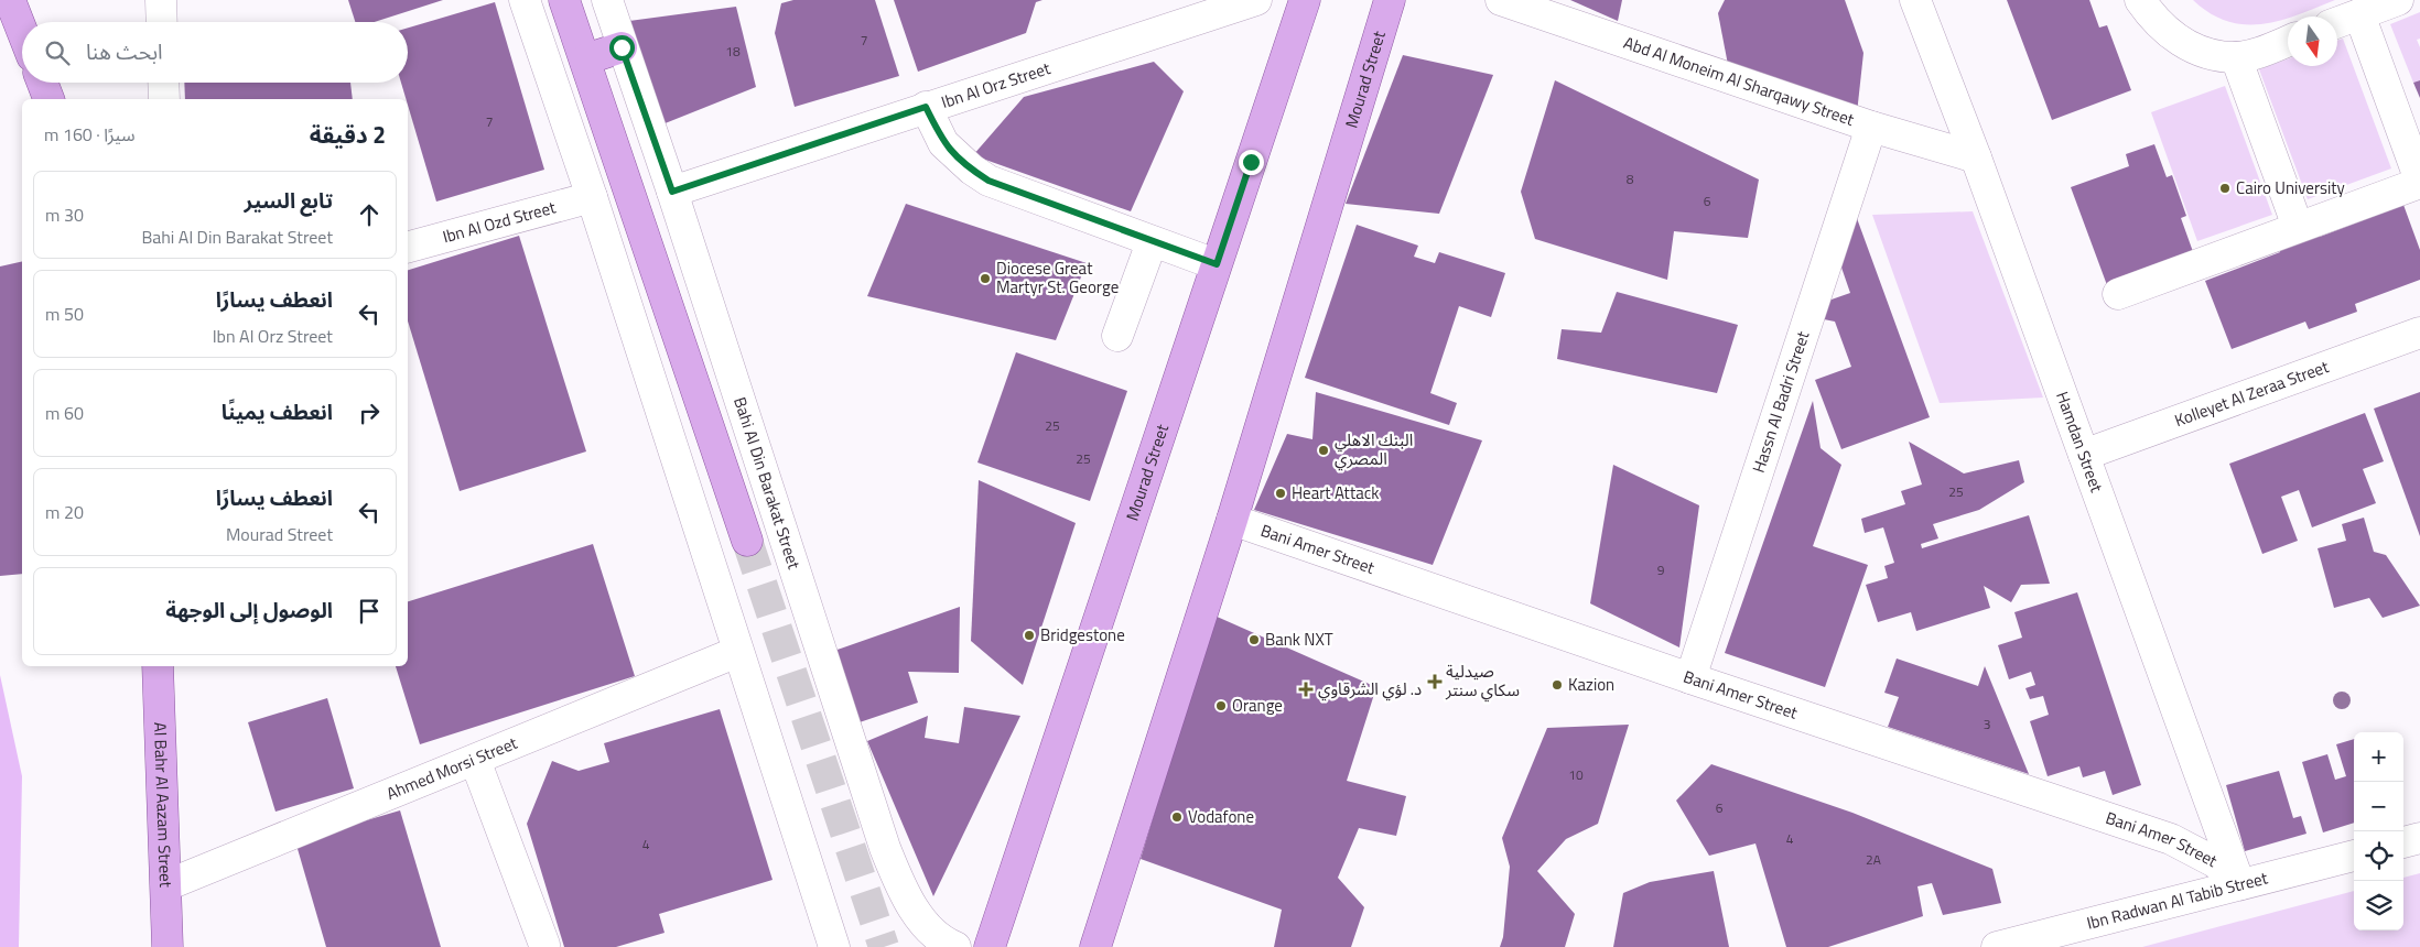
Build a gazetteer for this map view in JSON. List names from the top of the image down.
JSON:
{
  "streets": {
    "main road": ["Mourad Street", "Al Bahr Al Aazam Street"],
    "street": [
      "Abd Al Moneim Al Sharqawy Street",
      "Ibn Al Orz Street",
      "Ibn Al Ozd Street",
      "Kolleyet Al Zeraa Street",
      "Hassn Al Badri Street",
      "Hamdan Street",
      "Bahi Al Din Barakat Street",
      "Bani Amer Street",
      "Ahmed Morsi Street",
      "Ibn Radwan Al Tabib Street"
    ]
  },
  "crossings": [
    ["Mourad Street", "Bani Amer Street"],
    ["Abd Al Moneim Al Sharqawy Street", "Hassn Al Badri Street"],
    ["Abd Al Moneim Al Sharqawy Street", "Hamdan Street"],
    ["Ibn Al Orz Street", "Bahi Al Din Barakat Street"],
    ["Kolleyet Al Zeraa Street", "Hamdan Street"],
    ["Hassn Al Badri Street", "Bani Amer Street"],
    ["Hamdan Street", "Bani Amer Street"],
    ["Hamdan Street", "Ibn Radwan Al Tabib Street"],
    ["Bani Amer Street", "Ibn Radwan Al Tabib Street"],
    ["Ahmed Morsi Street", "Al Bahr Al Aazam Street"]
  ],
  "places": {
    "other": [
      "Cairo University",
      "Diocese Great Martyr St. George",
      "البنك الاهلي المصري",
      "Heart Attack",
      "Bridgestone",
      "Bank NXT",
      "Kazion",
      "Orange",
      "Vodafone"
    ],
    "health": ["صيدلية سكاي سنتر", "د. لؤي الشرقاوي"]
  },
  "house_numbers": [
    "7",
    "18",
    "7",
    "8",
    "6",
    "25",
    "25",
    "25",
    "9",
    "3",
    "10",
    "6",
    "4",
    "4",
    "2A"
  ],
  "north": "bottom",
  "page": {
    "search": "ابحث هنا",
    "heading": ["2 دقيقة", "سيرًا · 160 m"],
    "list": [
      ["تابع السير", "Bahi Al Din Barakat Street", "30 m"],
      ["انعطف يسارًا", "Ibn Al Orz Street", "50 m"],
      ["انعطف يمينًا", "60 m"],
      ["انعطف يسارًا", "Mourad Street", "20 m"],
      "الوصول إلى الوجهة"
    ],
    "map_buttons": ["+", "−"]
  }
}
